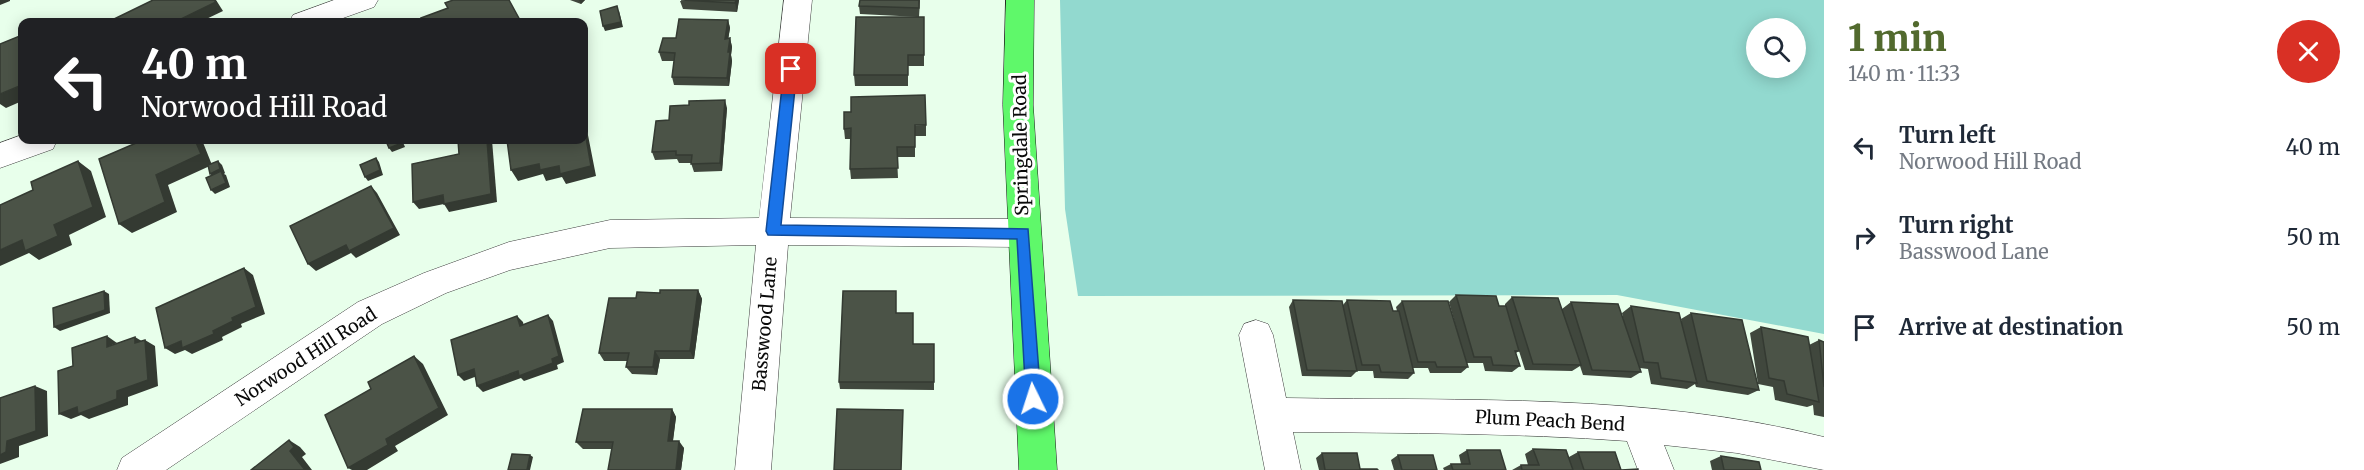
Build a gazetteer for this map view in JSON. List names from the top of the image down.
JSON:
{
  "streets": {
    "main road": ["Springdale Road"],
    "street": ["Basswood Lane", "Norwood Hill Road", "Plum Peach Bend"]
  },
  "crossings": [
    ["Springdale Road", "Norwood Hill Road"],
    ["Basswood Lane", "Norwood Hill Road"]
  ],
  "page": {
    "heading": ["1 min", "140 m · 11:33"],
    "turn": ["40 m", "Norwood Hill Road"],
    "list": [
      {
        "name": "Turn left",
        "note": "Norwood Hill Road",
        "value": "40 m"
      },
      {
        "name": "Turn right",
        "note": "Basswood Lane",
        "value": "50 m"
      },
      {
        "name": "Arrive at destination",
        "value": "50 m"
      }
    ]
  }
}
